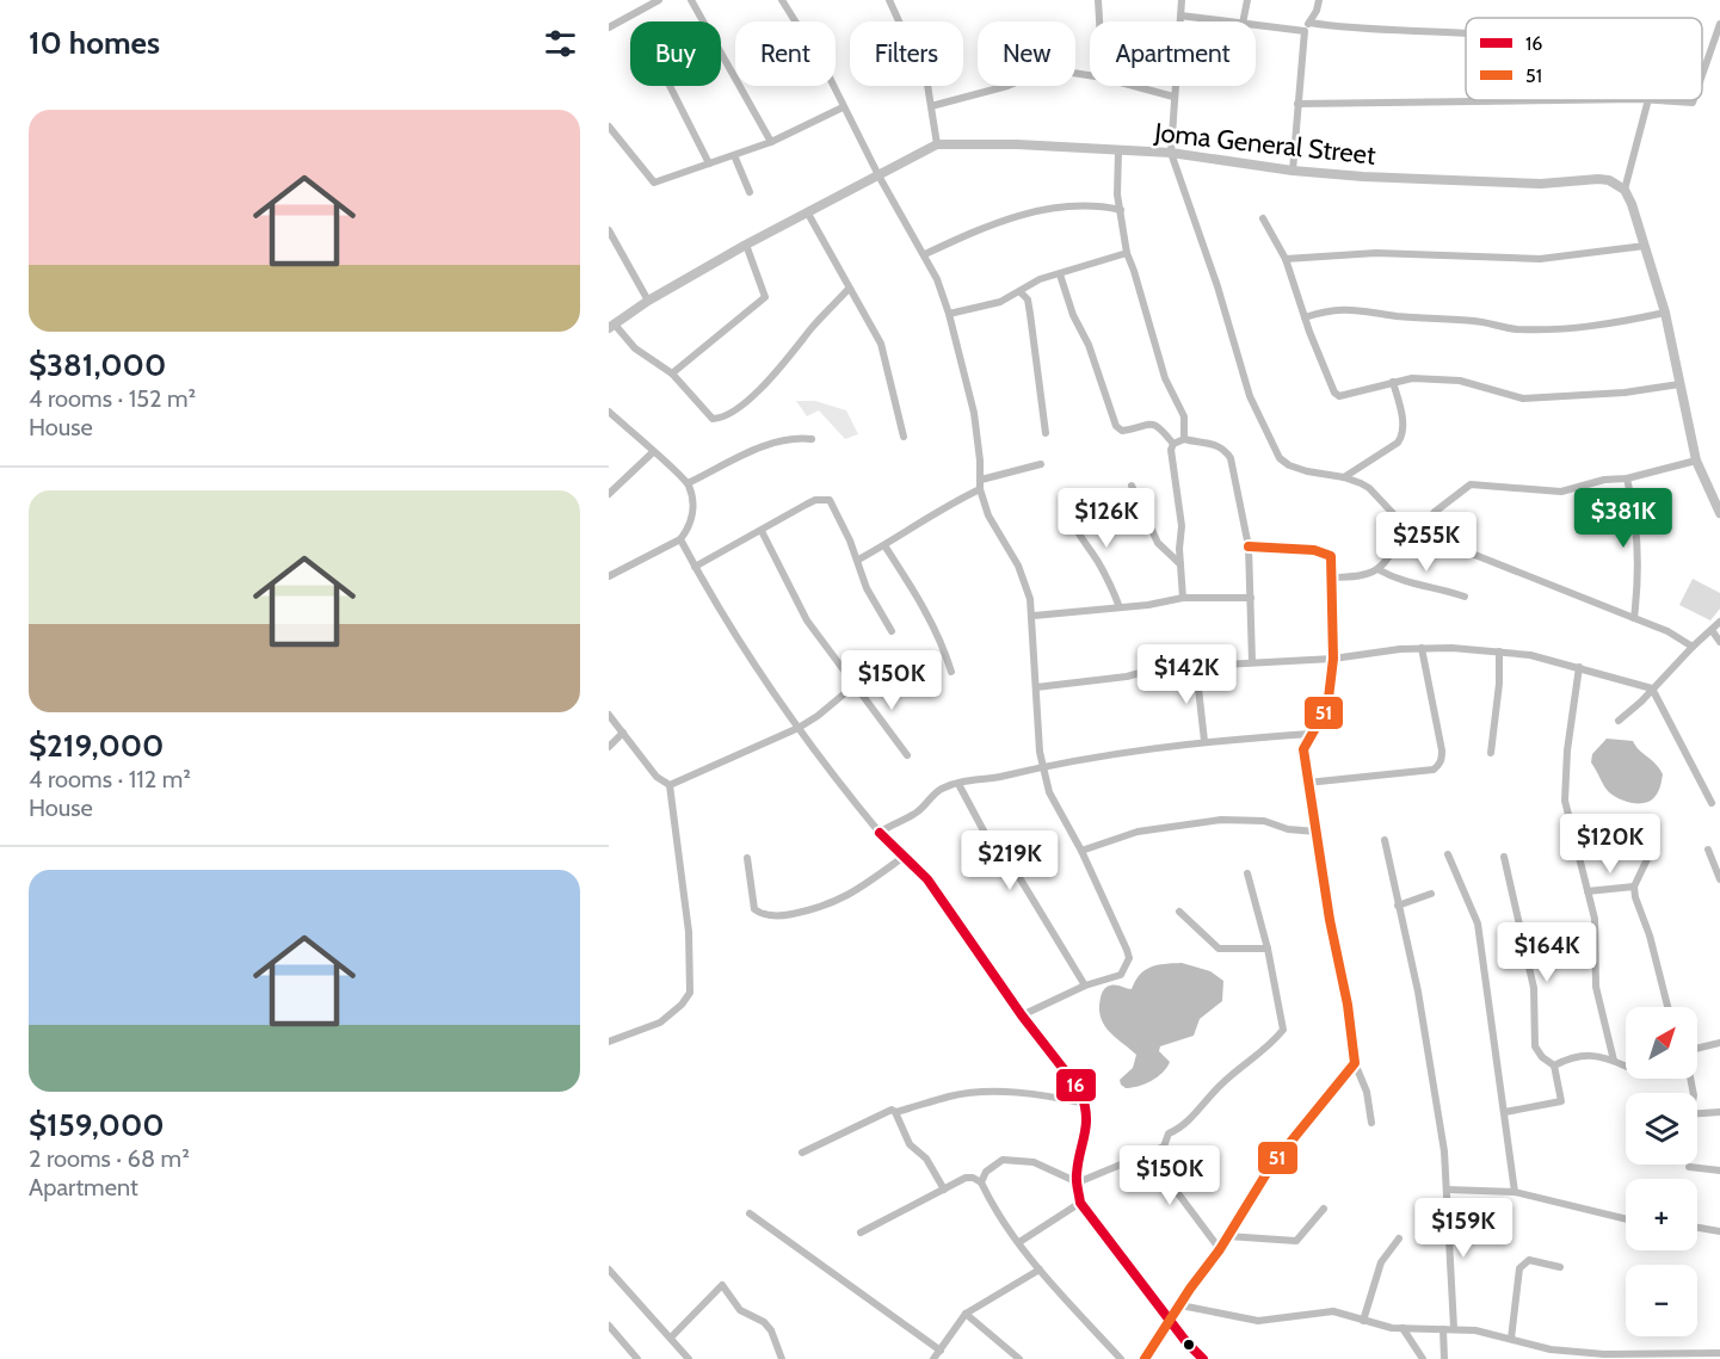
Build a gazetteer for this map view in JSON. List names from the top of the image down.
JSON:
{
  "streets": {
    "street": ["Joma General Street"]
  },
  "lines": ["transit line 51", "transit line 16"],
  "legend": ["16", "51"],
  "north": "top right",
  "page": {
    "heading": "10 homes",
    "chip": [
      "Buy",
      "Rent",
      "Filters",
      "New",
      "Apartment"
    ],
    "list": [
      {
        "name": "$381,000",
        "note": "4 rooms · 152 m² · House"
      },
      {
        "name": "$219,000",
        "note": "4 rooms · 112 m² · House"
      },
      {
        "name": "$159,000",
        "note": "2 rooms · 68 m² · Apartment"
      }
    ],
    "price": [
      "$126K",
      "$381K",
      "$255K",
      "$142K",
      "$150K",
      "$120K",
      "$219K",
      "$164K",
      "$150K",
      "$159K"
    ],
    "map_buttons": ["+", "−"]
  }
}
